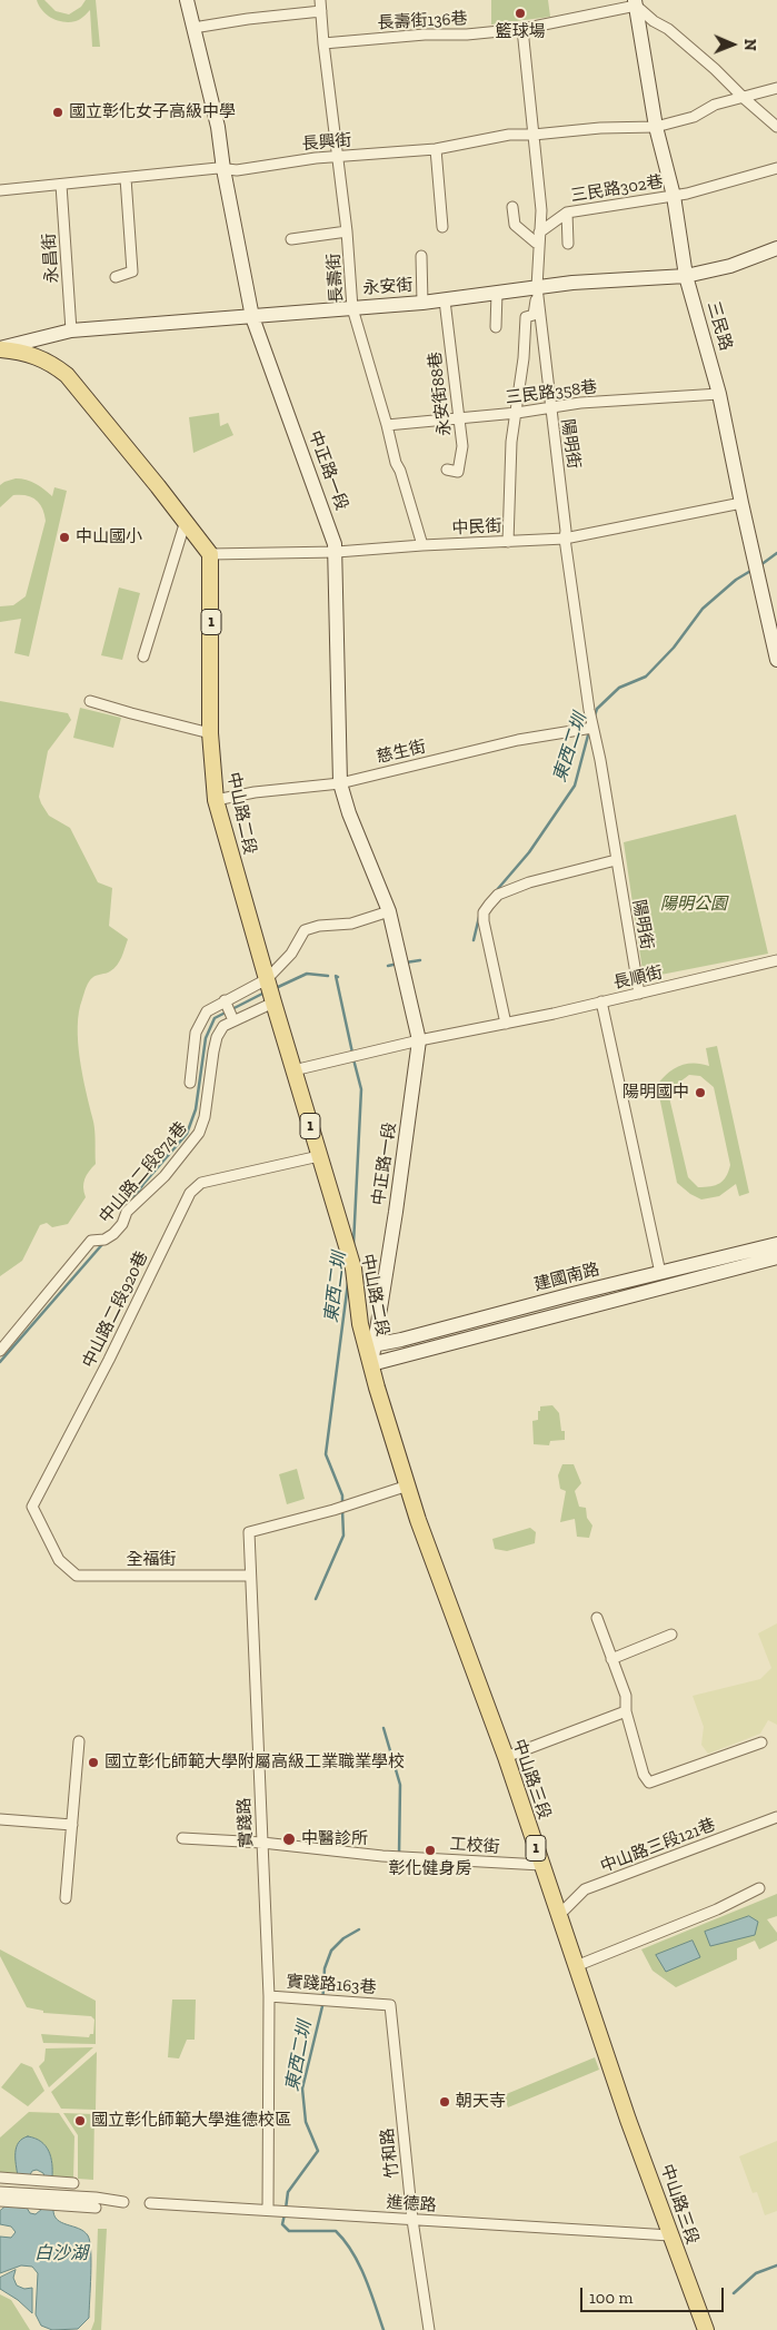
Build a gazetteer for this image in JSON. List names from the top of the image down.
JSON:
{
  "streets": {
    "main road": ["1", "中山路二段", "中山路三段"],
    "street": [
      "長壽街136巷",
      "長興街",
      "三民路302巷",
      "永昌街",
      "長壽街",
      "永安街",
      "三民路",
      "三民路358巷",
      "永安街88巷",
      "陽明街",
      "中正路一段",
      "中民街",
      "慈生街",
      "長順街",
      "中山路二段874巷",
      "建國南路",
      "中山路二段920巷",
      "全福街",
      "實踐路",
      "工校街",
      "中山路三段121巷",
      "實踐路163巷",
      "竹和路",
      "進德路"
    ]
  },
  "crossings": [
    ["長壽街136巷", "長壽街"],
    ["長壽街136巷", "三民路"],
    ["長壽街136巷", "陽明街"],
    ["長興街", "永昌街"],
    ["長興街", "長壽街"],
    ["長興街", "三民路"],
    ["長興街", "陽明街"],
    ["長興街", "中正路一段"],
    ["三民路302巷", "三民路"],
    ["三民路302巷", "陽明街"],
    ["永昌街", "永安街"],
    ["長壽街", "永安街"],
    ["長壽街", "三民路358巷"],
    ["長壽街", "中民街"],
    ["永安街", "三民路"],
    ["永安街", "永安街88巷"],
    ["永安街", "陽明街"],
    ["永安街", "中正路一段"],
    ["三民路", "三民路358巷"],
    ["三民路", "中民街"],
    ["三民路358巷", "永安街88巷"],
    ["三民路358巷", "陽明街"],
    ["陽明街", "中民街"],
    ["陽明街", "慈生街"],
    ["陽明街", "長順街"],
    ["中正路一段", "中民街"],
    ["中正路一段", "慈生街"],
    ["中正路一段", "中山路二段"],
    ["中正路一段", "長順街"],
    ["中正路一段", "建國南路"],
    ["中民街", "中山路二段"],
    ["慈生街", "中山路二段"],
    ["中山路二段", "長順街"],
    ["中山路二段", "中山路二段874巷"],
    ["中山路二段", "建國南路"],
    ["中山路二段", "中山路二段920巷"],
    ["中山路二段", "中山路三段"],
    ["建國南路", "中山路三段"],
    ["中山路二段920巷", "全福街"],
    ["全福街", "實踐路"],
    ["中山路三段", "實踐路"],
    ["中山路三段", "工校街"],
    ["中山路三段", "中山路三段121巷"],
    ["中山路三段", "進德路"],
    ["實踐路", "工校街"],
    ["實踐路", "實踐路163巷"],
    ["實踐路", "進德路"],
    ["實踐路163巷", "竹和路"],
    ["竹和路", "進德路"]
  ],
  "water": ["東西二圳", "白沙湖"],
  "parks": ["陽明公園"],
  "places": [
    "籃球場",
    "國立彰化女子高級中學",
    "中山國小",
    "陽明國中",
    "國立彰化師範大學附屬高級工業職業學校",
    "中醫診所",
    "彰化健身房",
    "朝天寺",
    "國立彰化師範大學進德校區"
  ],
  "scale_bar": "100 m",
  "north": "right"
}
